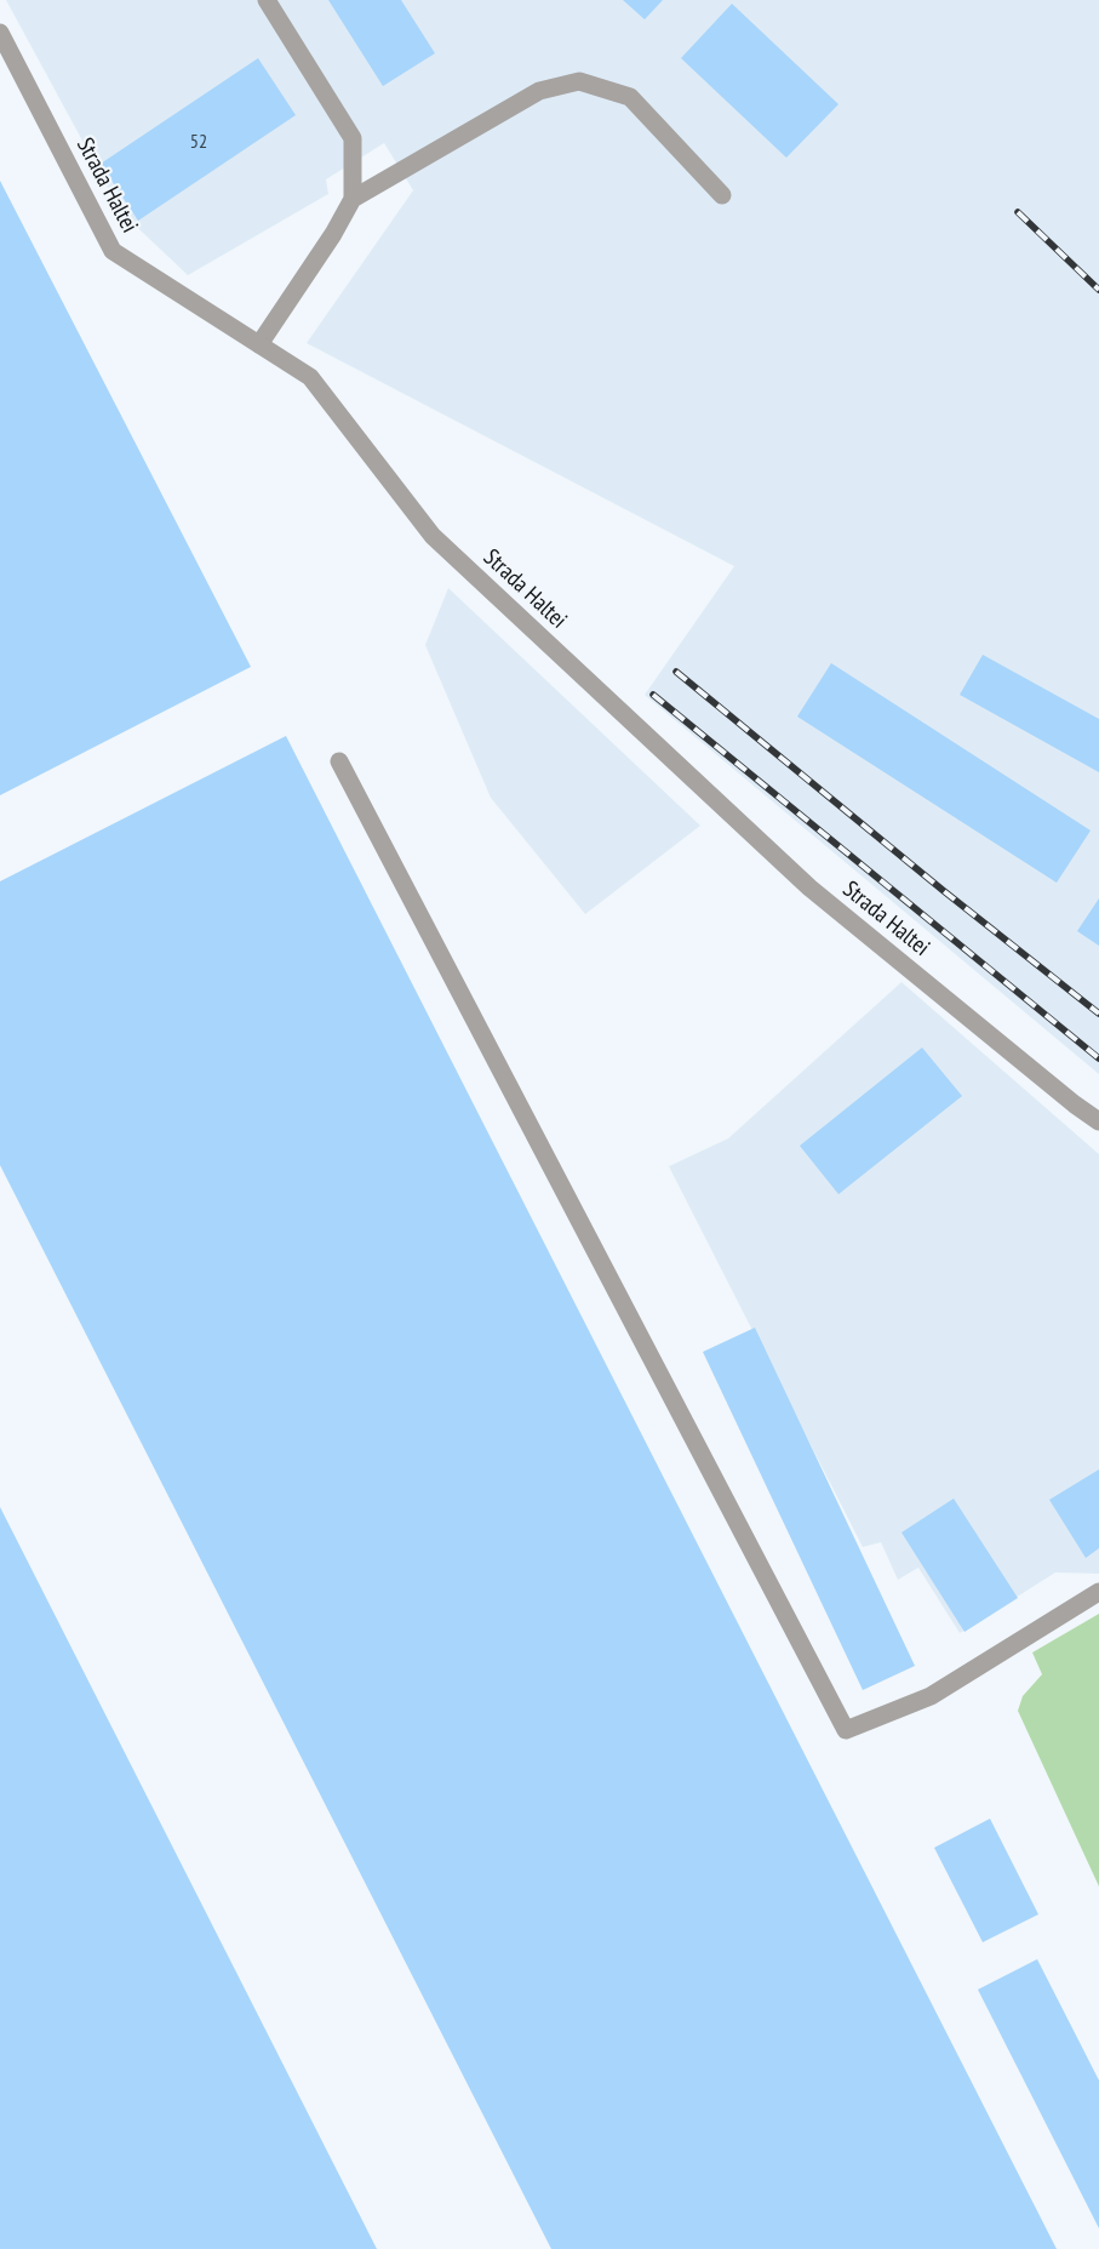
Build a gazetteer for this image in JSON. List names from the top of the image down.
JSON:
{
  "streets": {
    "street": ["Strada Haltei"]
  },
  "house_numbers": ["52"]
}
